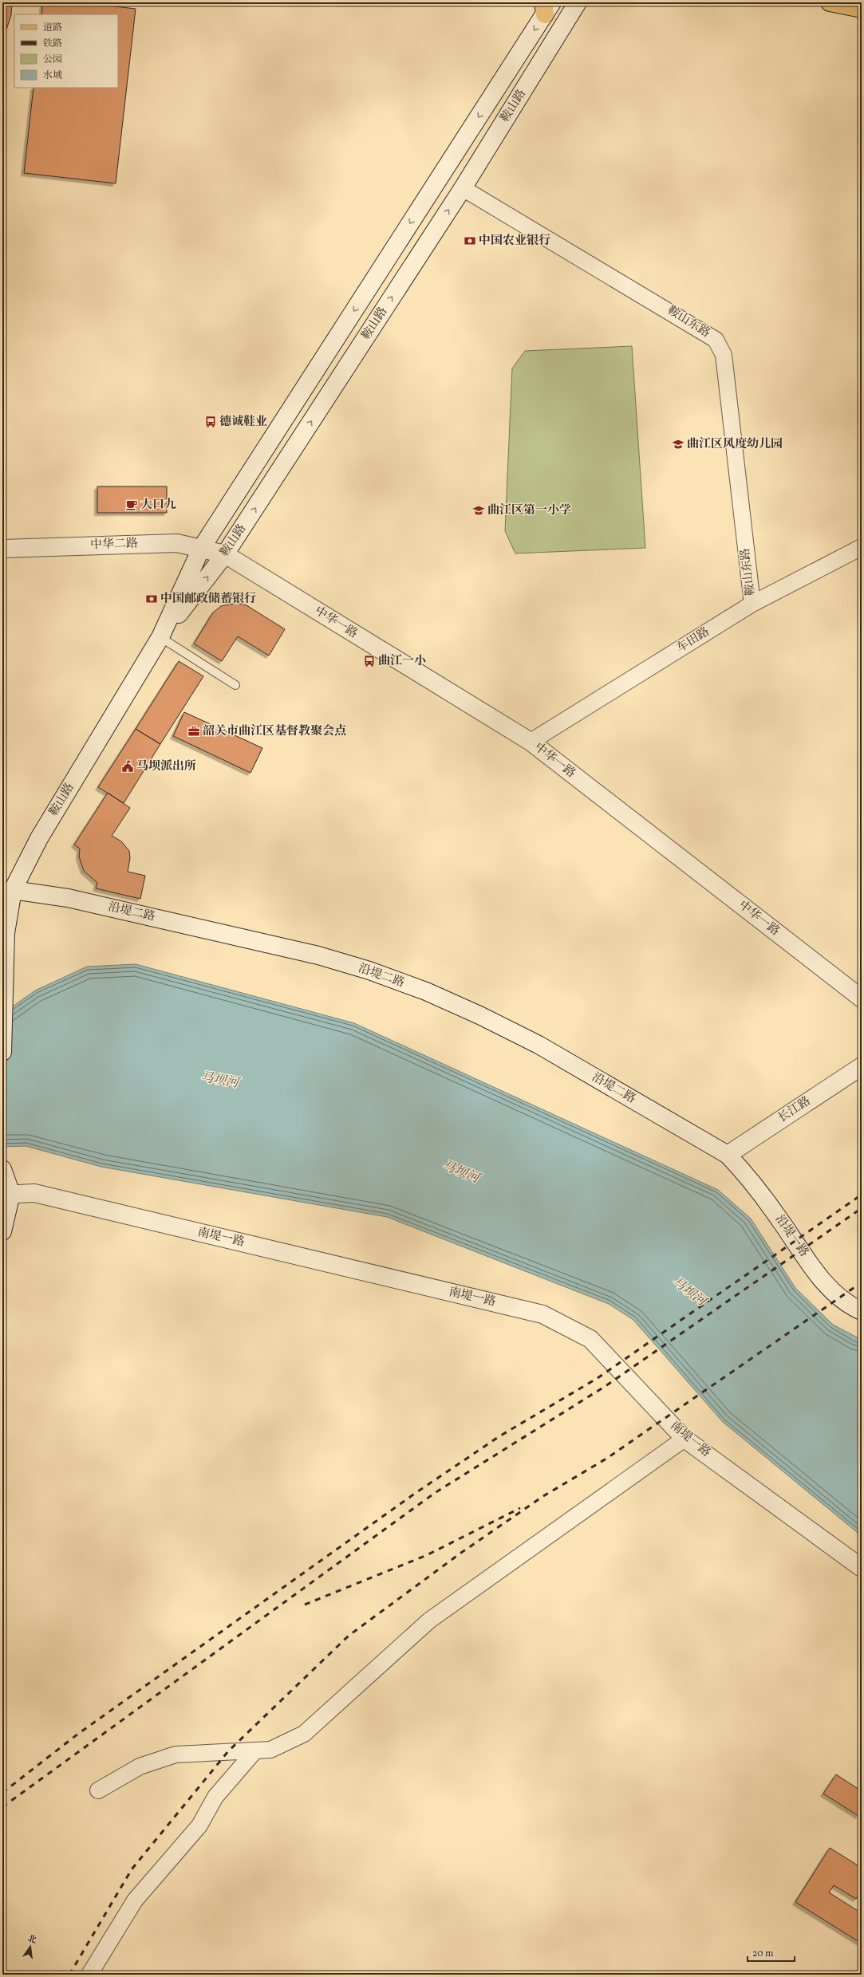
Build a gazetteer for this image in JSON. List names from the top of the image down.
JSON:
{
  "streets": {
    "main road": [
      "鞍山路",
      "中华二路",
      "中华一路",
      "沿堤二路",
      "长江路",
      "沿堤一路",
      "南堤一路"
    ],
    "street": ["鞍山东路", "车田路"]
  },
  "crossings": [
    ["鞍山路", "鞍山东路"],
    ["鞍山路", "中华二路"],
    ["鞍山路", "中华一路"],
    ["鞍山路", "沿堤二路"],
    ["鞍山东路", "车田路"],
    ["中华二路", "中华一路"],
    ["中华一路", "车田路"],
    ["沿堤二路", "长江路"],
    ["沿堤二路", "沿堤一路"],
    ["长江路", "沿堤一路"]
  ],
  "water": ["马坝河"],
  "places": {
    "bank": ["中国农业银行", "中国邮政储蓄银行"],
    "bus stop": ["德诚鞋业", "曲江一小"],
    "school or university": ["曲江区风度幼儿园", "曲江区第一小学"],
    "cafe": ["大口九"],
    "office": ["韶关市曲江区基督教聚会点"],
    "public building": ["马坝派出所"]
  },
  "legend": [
    "道路",
    "铁路",
    "公园",
    "水域"
  ],
  "scale_bar": "20 m",
  "north": "top"
}
